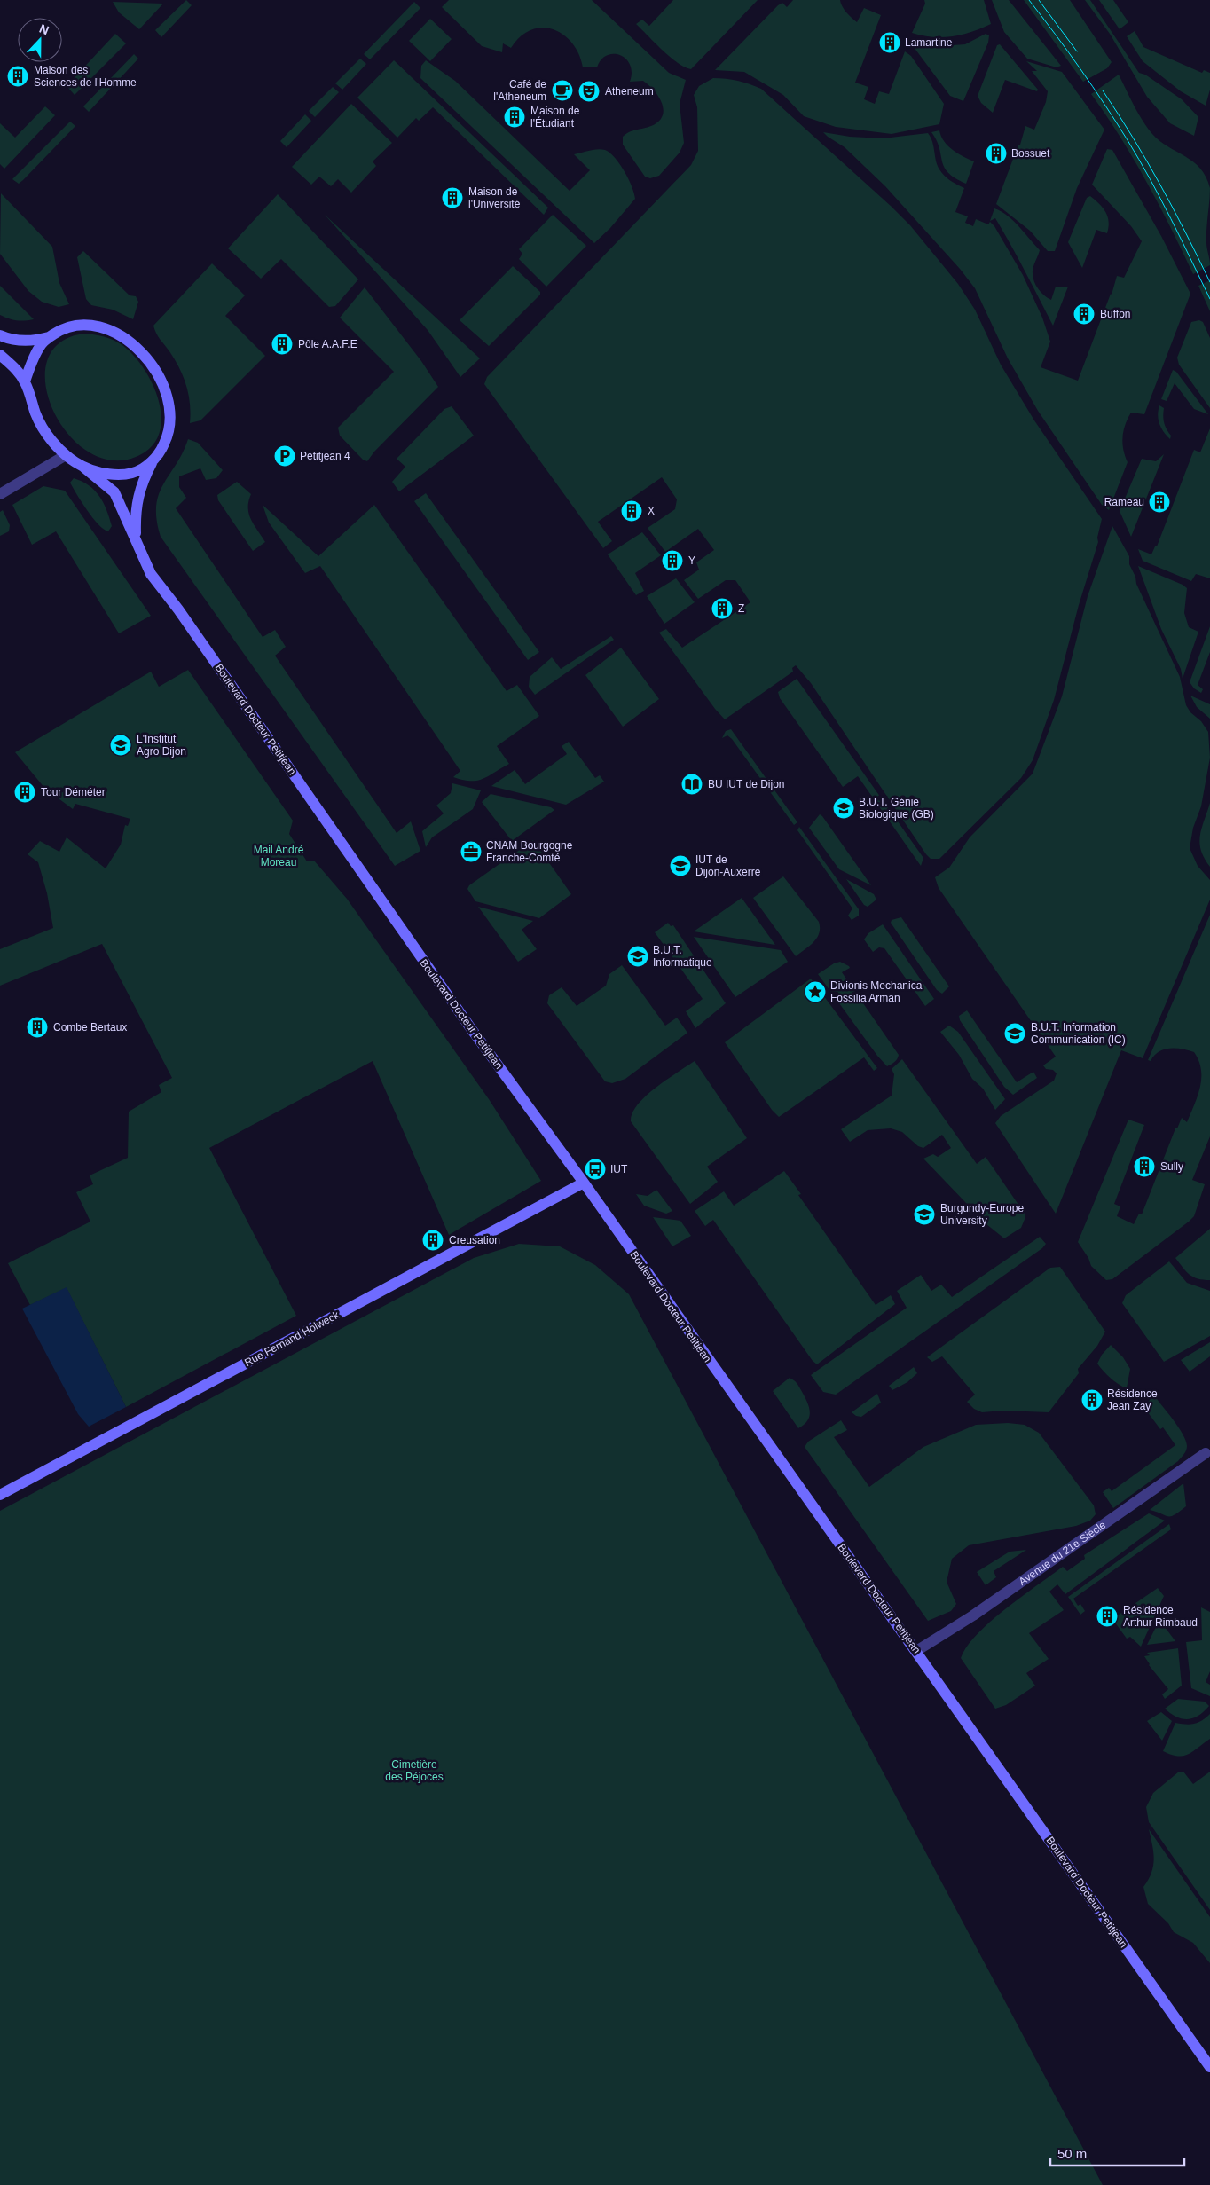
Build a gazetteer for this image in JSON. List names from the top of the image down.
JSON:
{
  "streets": {
    "main road": ["Boulevard Docteur Petitjean", "Rue Fernand Holweck"],
    "street": ["Avenue du 21e Siècle"]
  },
  "crossings": [
    ["Boulevard Docteur Petitjean", "Rue Fernand Holweck"],
    ["Boulevard Docteur Petitjean", "Avenue du 21e Siècle"]
  ],
  "parks": ["Mail André Moreau", "Cimetière des Péjoces"],
  "places": {
    "building": [
      "Lamartine",
      "Maison des Sciences de l'Homme",
      "Maison de l'Étudiant",
      "Bossuet",
      "Maison de l'Université",
      "Buffon",
      "Pôle A.A.F.E",
      "Rameau",
      "X",
      "Y",
      "Z",
      "Tour Déméter",
      "Combe Bertaux",
      "Sully",
      "Creusation",
      "Résidence Jean Zay",
      "Résidence Arthur Rimbaud"
    ],
    "cafe": ["Café de l'Atheneum"],
    "theatre": ["Atheneum"],
    "parking": ["Petitjean 4"],
    "school or university": [
      "L'Institut Agro Dijon",
      "B.U.T. Génie Biologique (GB)",
      "IUT de Dijon-Auxerre",
      "B.U.T. Informatique",
      "B.U.T. Information Communication (IC)",
      "Burgundy-Europe University"
    ],
    "library": ["BU IUT de Dijon"],
    "office": ["CNAM Bourgogne Franche-Comté"],
    "place": ["Divionis Mechanica Fossilia Arman"],
    "bus stop": ["IUT"]
  },
  "scale_bar": "50 m",
  "north": "top"
}
